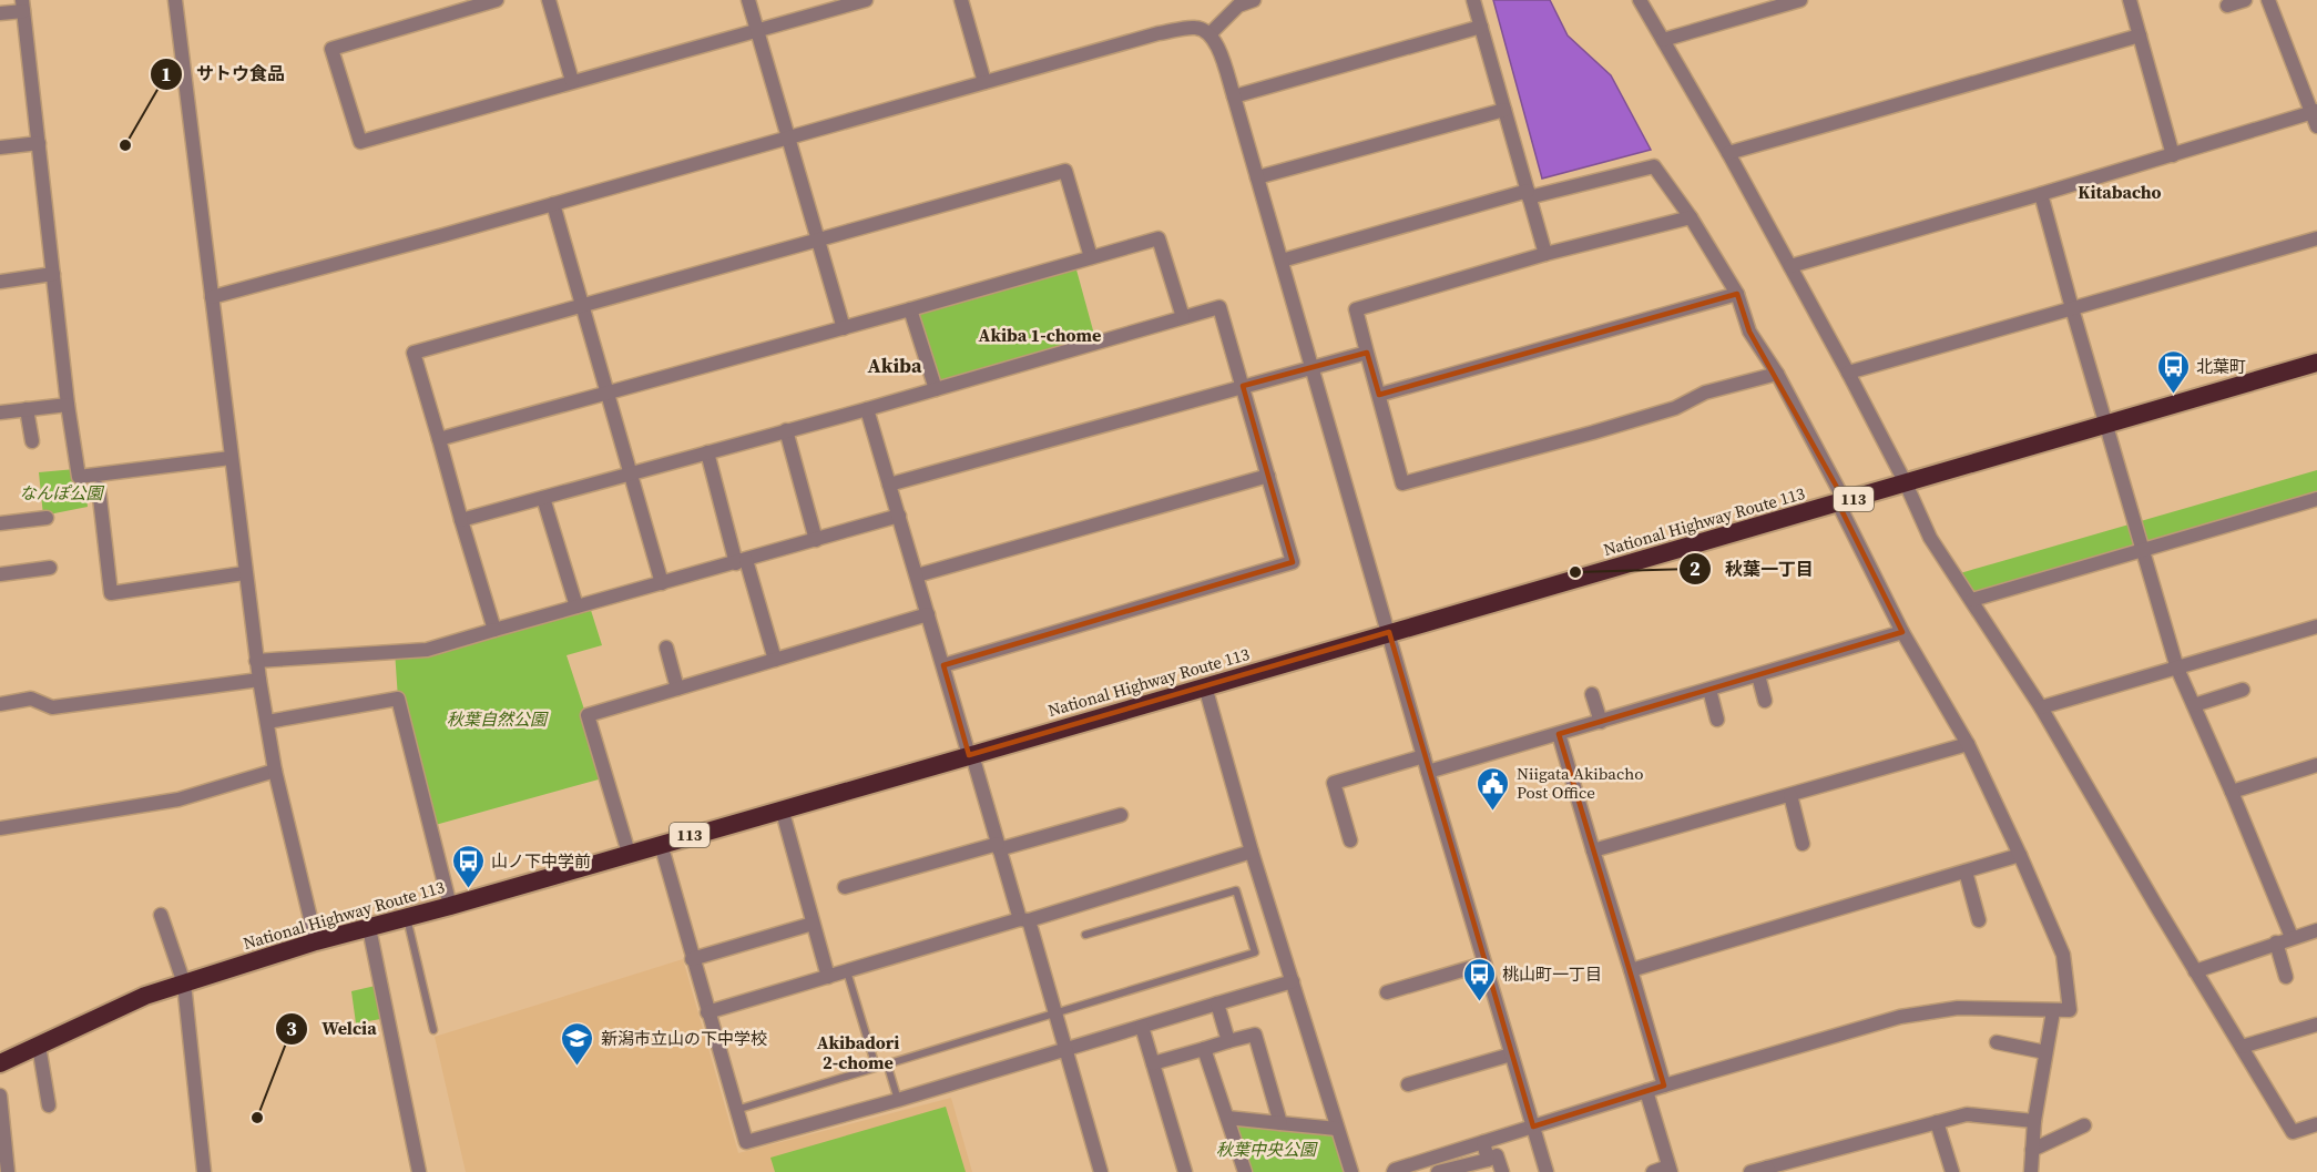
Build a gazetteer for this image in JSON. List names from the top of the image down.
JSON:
{
  "streets": {
    "highway": ["113", "National Highway Route 113"]
  },
  "districts": [
    "Kitabacho",
    "Akiba 1-chome",
    "Akiba",
    "Akibadori 2-chome"
  ],
  "parks": ["なんぽ公園", "秋葉自然公園", "秋葉中央公園"],
  "places": {
    "other": ["サトウ食品", "秋葉一丁目", "Welcia"],
    "bus stop": ["北葉町", "山ノ下中学前", "桃山町一丁目"],
    "public building": ["Niigata Akibacho Post Office"],
    "school or university": ["新潟市立山の下中学校"]
  }
}
